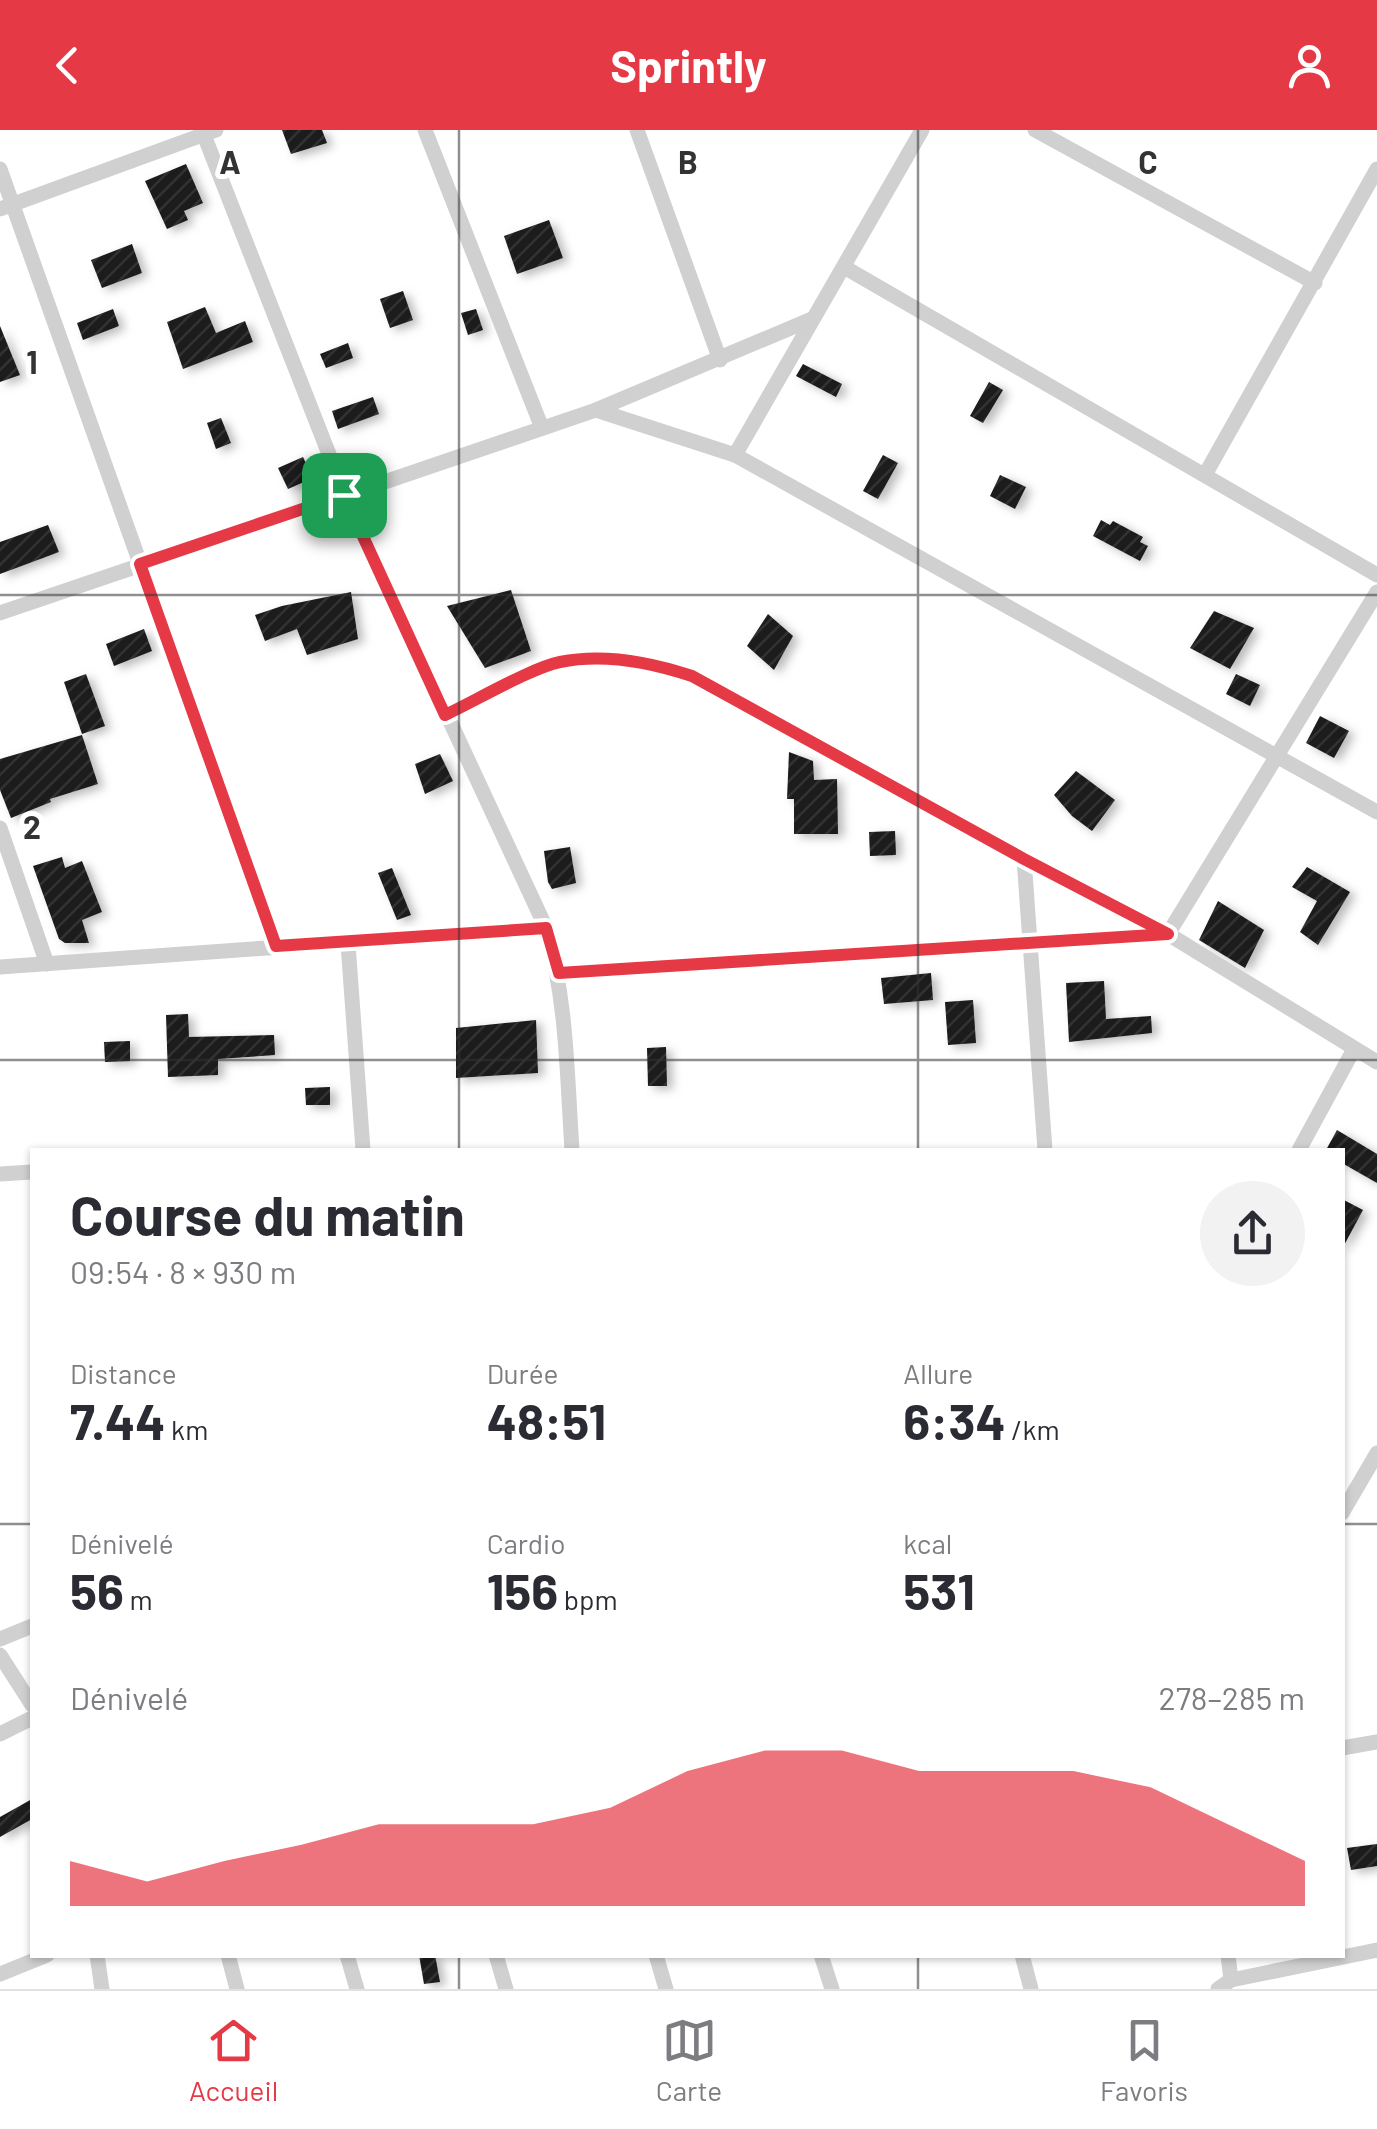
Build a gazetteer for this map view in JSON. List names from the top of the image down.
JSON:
{
  "page": {
    "header": "Sprintly",
    "heading": ["Course du matin", "09:54 · 8 × 930 m"],
    "stats": [
      ["Distance", "7.44 km"],
      ["Durée", "48:51"],
      ["Allure", "6:34 /km"],
      ["Dénivelé", "56 m"],
      ["Cardio", "156 bpm"],
      ["kcal", "531"]
    ],
    "chart": ["Dénivelé", "278–285 m"],
    "tabs": ["Accueil", "Carte", "Favoris"]
  },
  "grid": {
    "columns": ["A", "B", "C"],
    "rows": ["1", "2"]
  }
}
